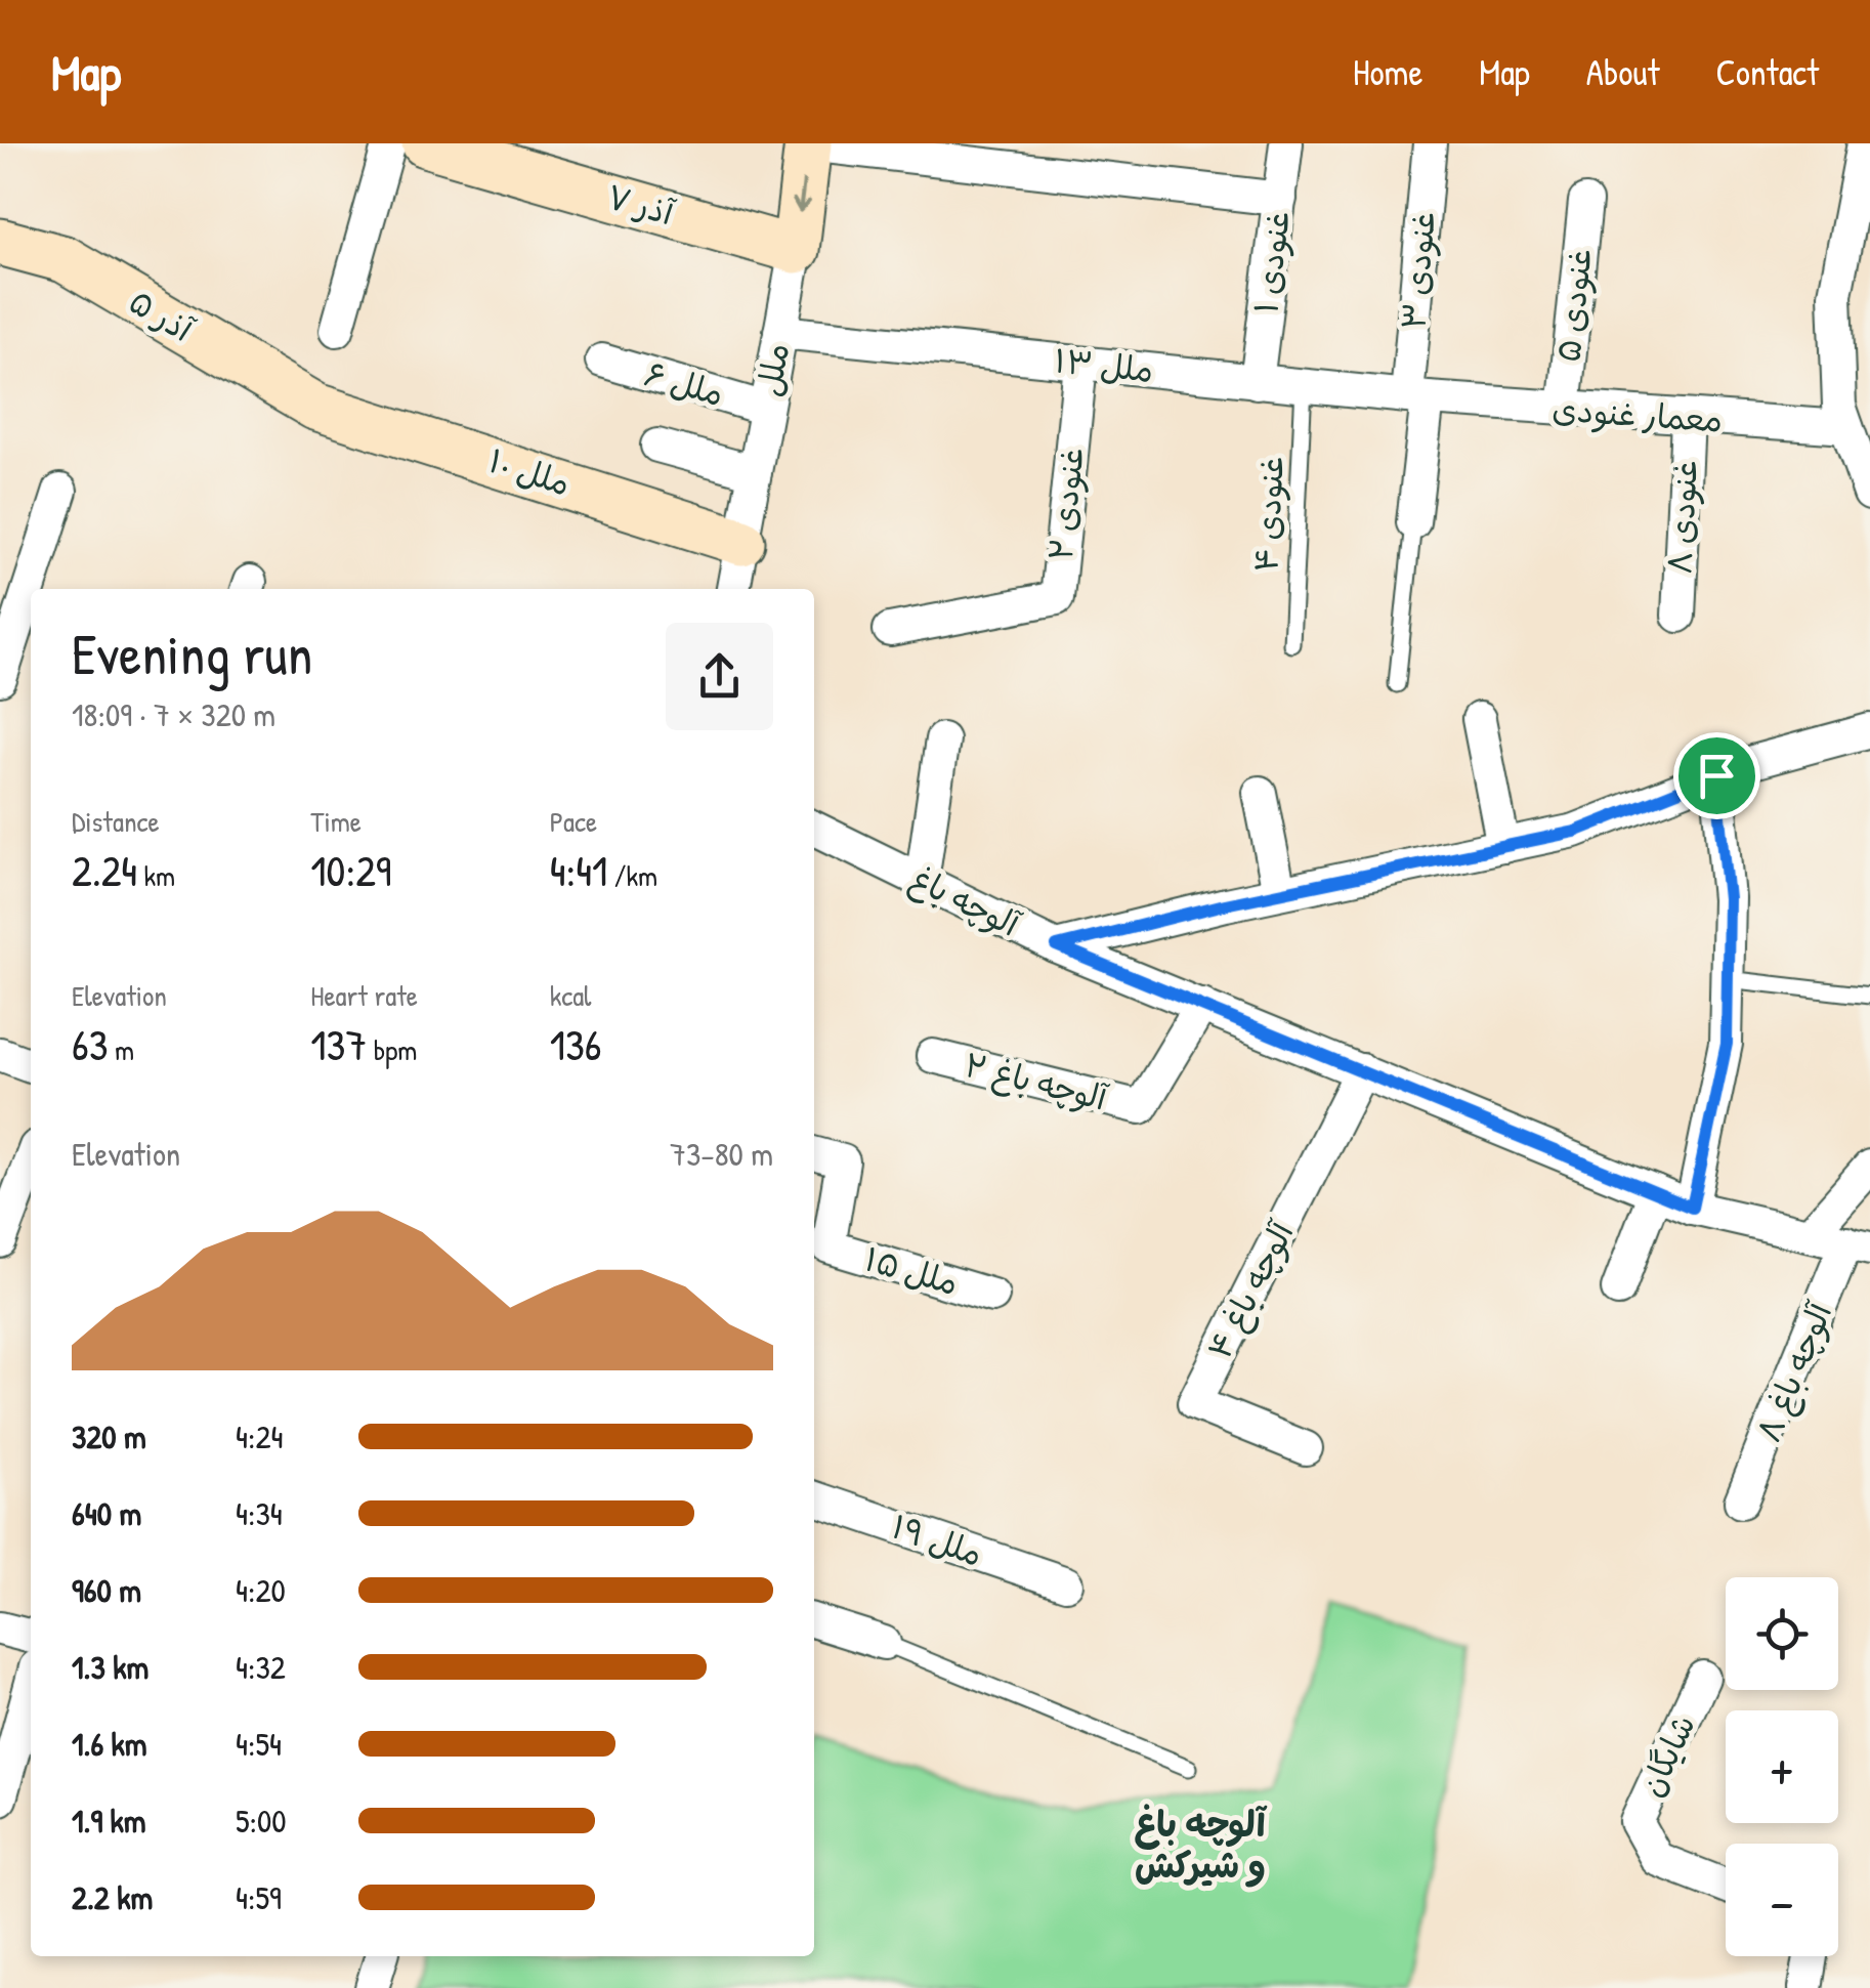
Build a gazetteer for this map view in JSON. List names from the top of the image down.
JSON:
{
  "streets": {
    "street": [
      "آذر ۷",
      "۱ غنودی",
      "۳ غنودی",
      "۵ غنودی",
      "آذر ۵",
      "ملل ۱۳",
      "ملل",
      "۶ ملل",
      "معمار غنودی",
      "۱۰ ملل",
      "۲ غنودی",
      "۸ غنودی",
      "آلوچه باغ",
      "۲ آلوچه باغ",
      "ملل ۱۵",
      "۴ آلوچه باغ",
      "۸ آلوچه باغ",
      "ملل ۱۹",
      "شایگان"
    ],
    "lane": ["۴ غنودی"]
  },
  "crossings": [
    ["آذر ۷", "ملل"],
    ["۱ غنودی", "ملل ۱۳"],
    ["۳ غنودی", "ملل ۱۳"],
    ["۳ غنودی", "معمار غنودی"],
    ["۵ غنودی", "معمار غنودی"],
    ["آذر ۵", "۱۰ ملل"],
    ["ملل ۱۳", "ملل"],
    ["ملل ۱۳", "معمار غنودی"],
    ["ملل ۱۳", "۲ غنودی"],
    ["ملل ۱۳", "۴ غنودی"],
    ["ملل", "۶ ملل"],
    ["ملل", "۱۰ ملل"],
    ["معمار غنودی", "۸ غنودی"],
    ["آلوچه باغ", "۲ آلوچه باغ"],
    ["آلوچه باغ", "۴ آلوچه باغ"],
    ["آلوچه باغ", "۸ آلوچه باغ"]
  ],
  "districts": ["آلوچه باغ و شیرکش"],
  "page": {
    "header": "Map",
    "nav": [
      "Home",
      "Map",
      "About",
      "Contact"
    ],
    "heading": ["Evening run", "18:09 · 7 × 320 m"],
    "stats": [
      ["Distance", "2.24 km"],
      ["Time", "10:29"],
      ["Pace", "4:41 /km"],
      ["Elevation", "63 m"],
      ["Heart rate", "137 bpm"],
      ["kcal", "136"]
    ],
    "chart": ["Elevation", "73–80 m"],
    "list": [
      {
        "name": "320 m",
        "note": "4:24"
      },
      {
        "name": "640 m",
        "note": "4:34"
      },
      {
        "name": "960 m",
        "note": "4:20"
      },
      {
        "name": "1.3 km",
        "note": "4:32"
      },
      {
        "name": "1.6 km",
        "note": "4:54"
      },
      {
        "name": "1.9 km",
        "note": "5:00"
      },
      {
        "name": "2.2 km",
        "note": "4:59"
      }
    ],
    "map_buttons": ["+", "−"]
  }
}
